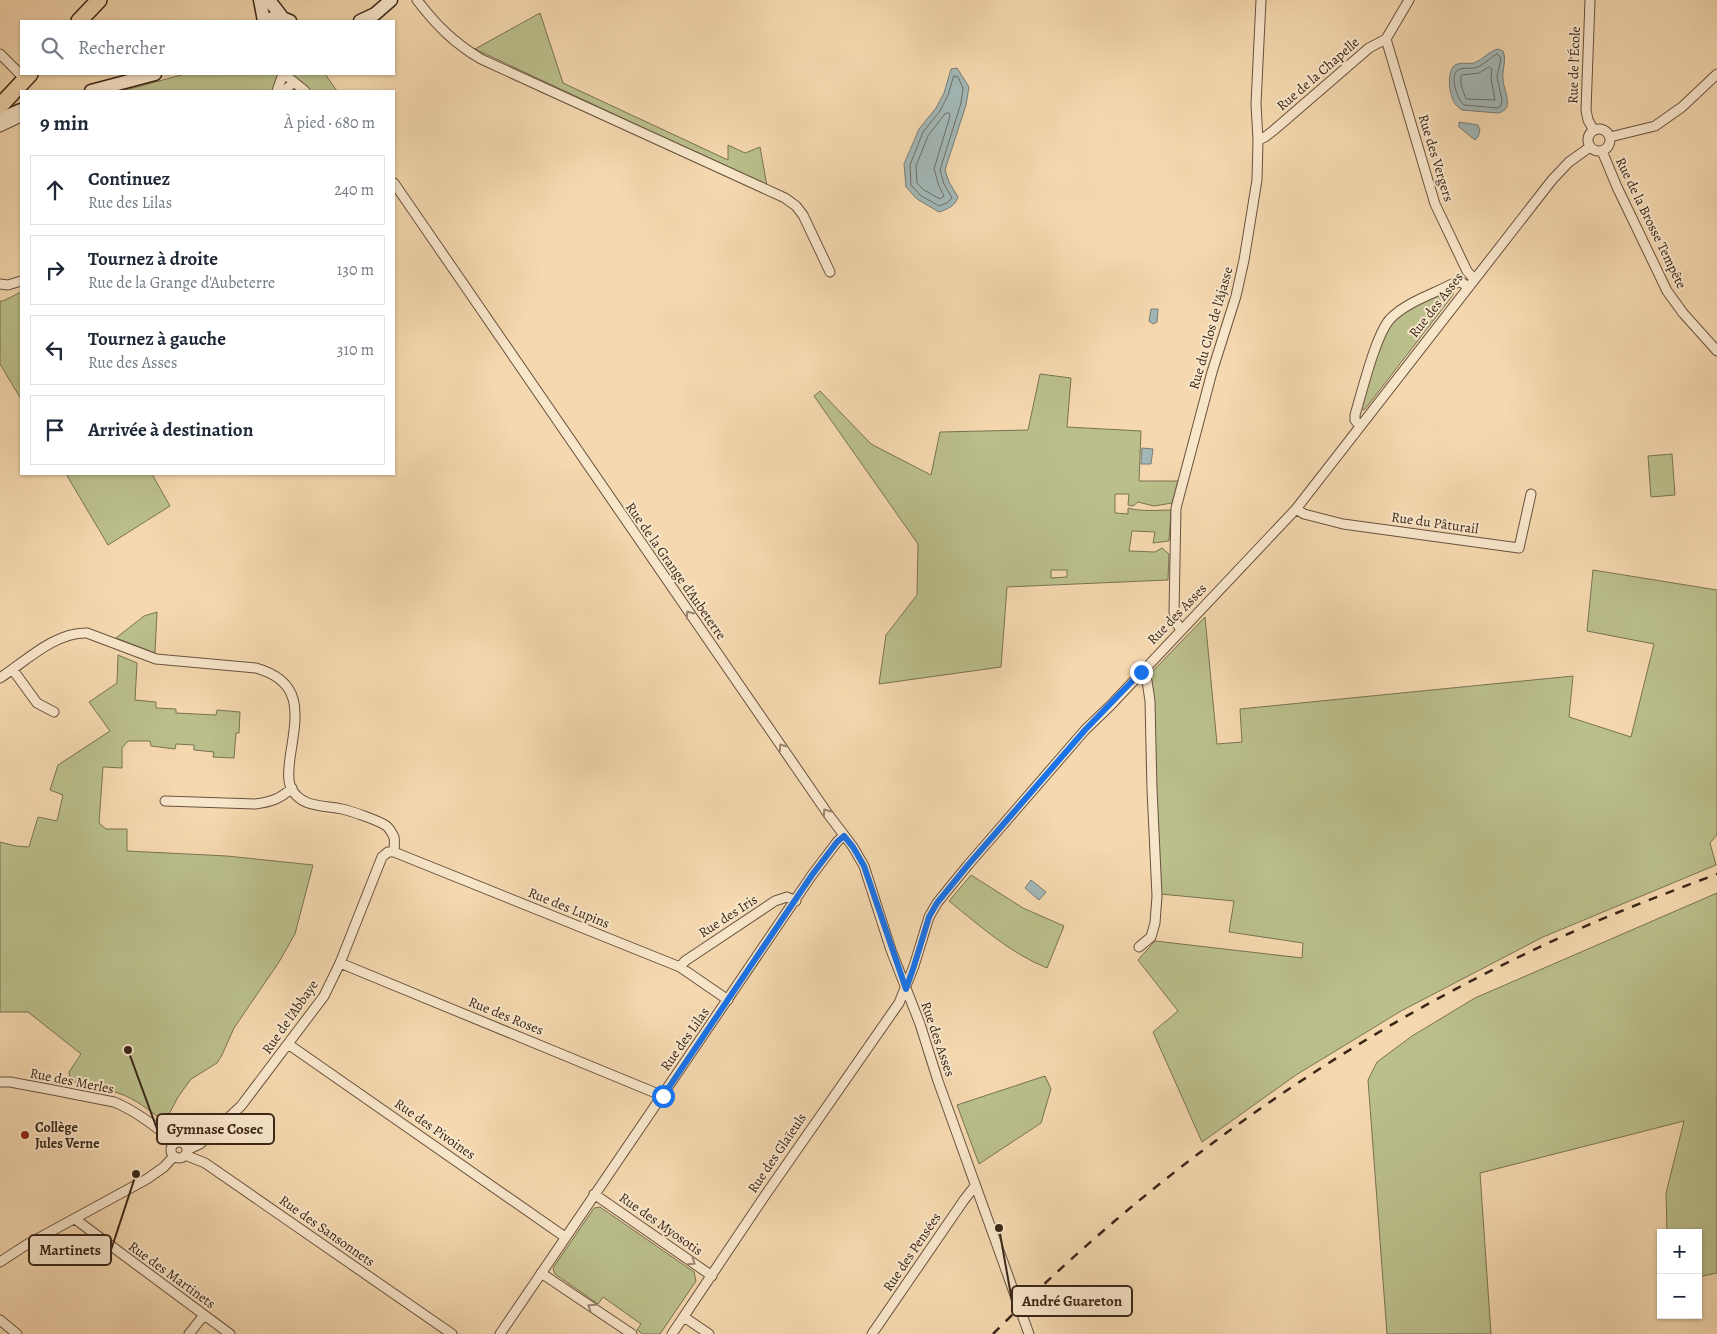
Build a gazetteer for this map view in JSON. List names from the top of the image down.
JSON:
{
  "streets": {
    "street": [
      "Rue de l'École",
      "Rue de la Chapelle",
      "Rue des Vergers",
      "Rue de la Brosse Tempête",
      "Rue des Asses",
      "Rue du Clos de l'Ajasse",
      "Rue du Pâturail",
      "Rue de la Grange d'Aubeterre",
      "Rue des Lupins",
      "Rue des Iris",
      "Rue des Roses",
      "Rue de l'Abbaye",
      "Rue des Lilas",
      "Rue des Merles",
      "Rue des Pivoines",
      "Rue des Glaïeuls",
      "Rue des Myosotis",
      "Rue des Sansonnets",
      "Rue des Pensées",
      "Rue des Martinets"
    ]
  },
  "crossings": [
    ["Rue de l'École", "Rue de la Brosse Tempête"],
    ["Rue de l'École", "Rue des Asses"],
    ["Rue de la Chapelle", "Rue des Vergers"],
    ["Rue de la Chapelle", "Rue du Clos de l'Ajasse"],
    ["Rue des Vergers", "Rue des Asses"],
    ["Rue de la Brosse Tempête", "Rue des Asses"],
    ["Rue des Asses", "Rue du Clos de l'Ajasse"],
    ["Rue des Asses", "Rue du Pâturail"],
    ["Rue des Asses", "Rue de la Grange d'Aubeterre"],
    ["Rue des Asses", "Rue des Glaïeuls"],
    ["Rue des Asses", "Rue des Pensées"],
    ["Rue de la Grange d'Aubeterre", "Rue des Lilas"],
    ["Rue de la Grange d'Aubeterre", "Rue des Glaïeuls"],
    ["Rue des Lupins", "Rue des Iris"],
    ["Rue des Lupins", "Rue de l'Abbaye"],
    ["Rue des Lupins", "Rue des Lilas"],
    ["Rue des Iris", "Rue des Lilas"],
    ["Rue des Roses", "Rue de l'Abbaye"],
    ["Rue des Roses", "Rue des Lilas"],
    ["Rue de l'Abbaye", "Rue des Merles"],
    ["Rue de l'Abbaye", "Rue des Pivoines"],
    ["Rue de l'Abbaye", "Rue des Sansonnets"],
    ["Rue des Lilas", "Rue des Pivoines"],
    ["Rue des Lilas", "Rue des Myosotis"],
    ["Rue des Merles", "Rue des Sansonnets"],
    ["Rue des Glaïeuls", "Rue des Myosotis"]
  ],
  "one_way": ["Rue de la Grange d'Aubeterre", "Rue des Myosotis"],
  "places": [
    "Gymnase Cosec",
    "Collège Jules Verne",
    "Martinets",
    "André Guareton"
  ],
  "page": {
    "search": "Rechercher",
    "heading": ["9 min", "À pied · 680 m"],
    "list": [
      ["Continuez", "Rue des Lilas", "240 m"],
      ["Tournez à droite", "Rue de la Grange d'Aubeterre", "130 m"],
      ["Tournez à gauche", "Rue des Asses", "310 m"],
      "Arrivée à destination"
    ],
    "map_buttons": ["+", "−"]
  }
}
